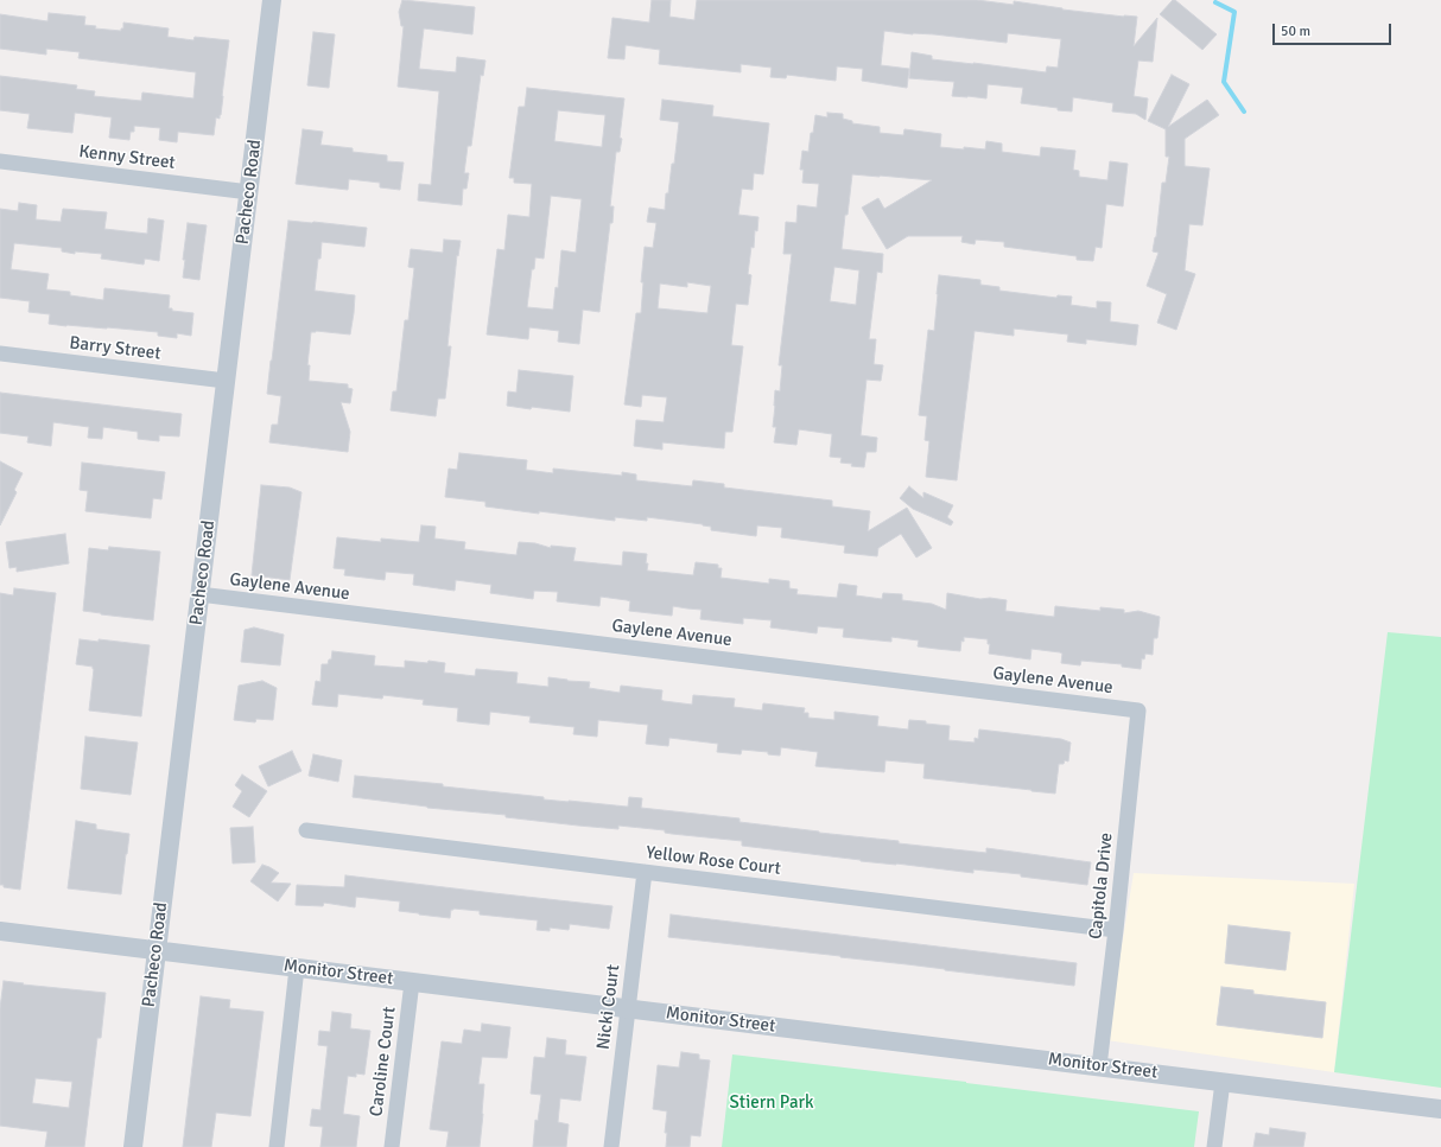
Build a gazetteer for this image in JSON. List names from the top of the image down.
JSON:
{
  "streets": {
    "street": [
      "Kenny Street",
      "Pacheco Road",
      "Barry Street",
      "Gaylene Avenue",
      "Yellow Rose Court",
      "Capitola Drive",
      "Monitor Street",
      "Nicki Court",
      "Caroline Court"
    ]
  },
  "crossings": [
    ["Kenny Street", "Pacheco Road"],
    ["Pacheco Road", "Barry Street"],
    ["Pacheco Road", "Gaylene Avenue"],
    ["Pacheco Road", "Monitor Street"],
    ["Gaylene Avenue", "Capitola Drive"],
    ["Yellow Rose Court", "Capitola Drive"],
    ["Yellow Rose Court", "Nicki Court"],
    ["Capitola Drive", "Monitor Street"],
    ["Monitor Street", "Nicki Court"],
    ["Monitor Street", "Caroline Court"]
  ],
  "parks": ["Stiern Park"],
  "scale_bar": "50 m"
}
